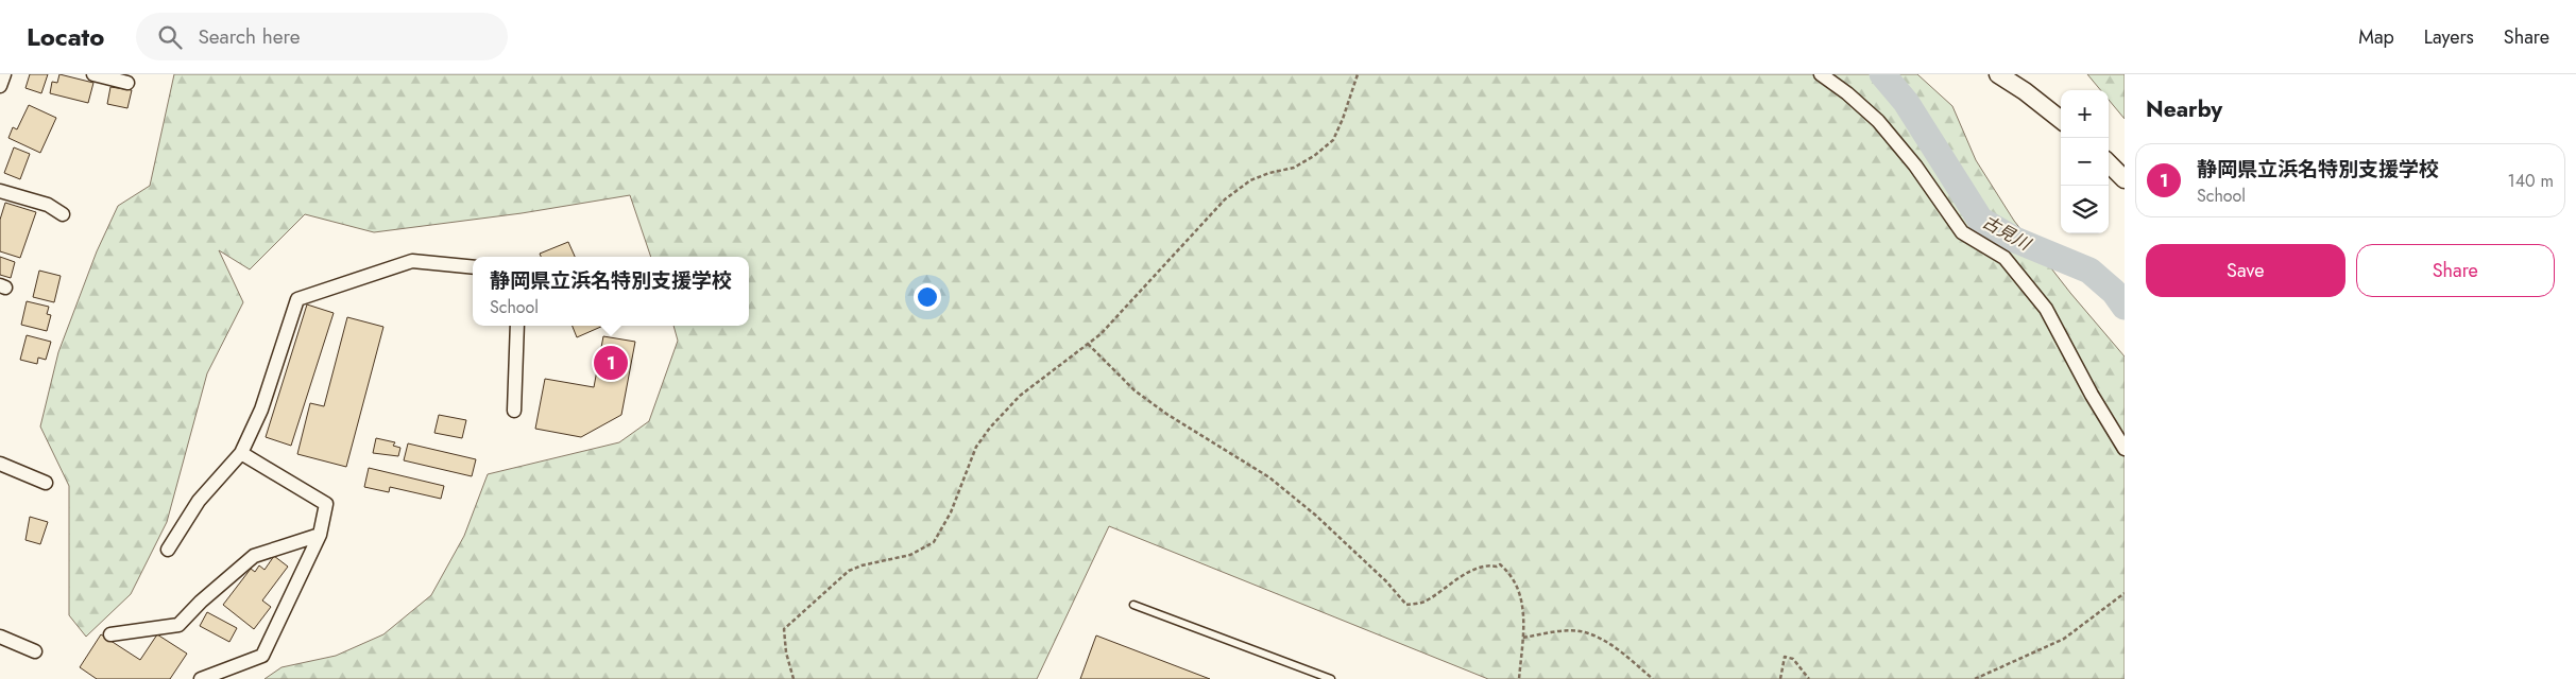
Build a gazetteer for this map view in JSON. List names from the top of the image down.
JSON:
{
  "water": ["古見川"],
  "page": {
    "header": "Locato",
    "search": "Search here",
    "nav": ["Map", "Layers", "Share"],
    "heading": "Nearby",
    "map_buttons": ["+", "−"],
    "list": [
      {
        "mark": "1",
        "name": "静岡県立浜名特別支援学校",
        "note": "School",
        "value": "140 m"
      }
    ],
    "buttons": ["Save", "Share"],
    "popup": ["静岡県立浜名特別支援学校", "School"],
    "pins": "1"
  }
}
